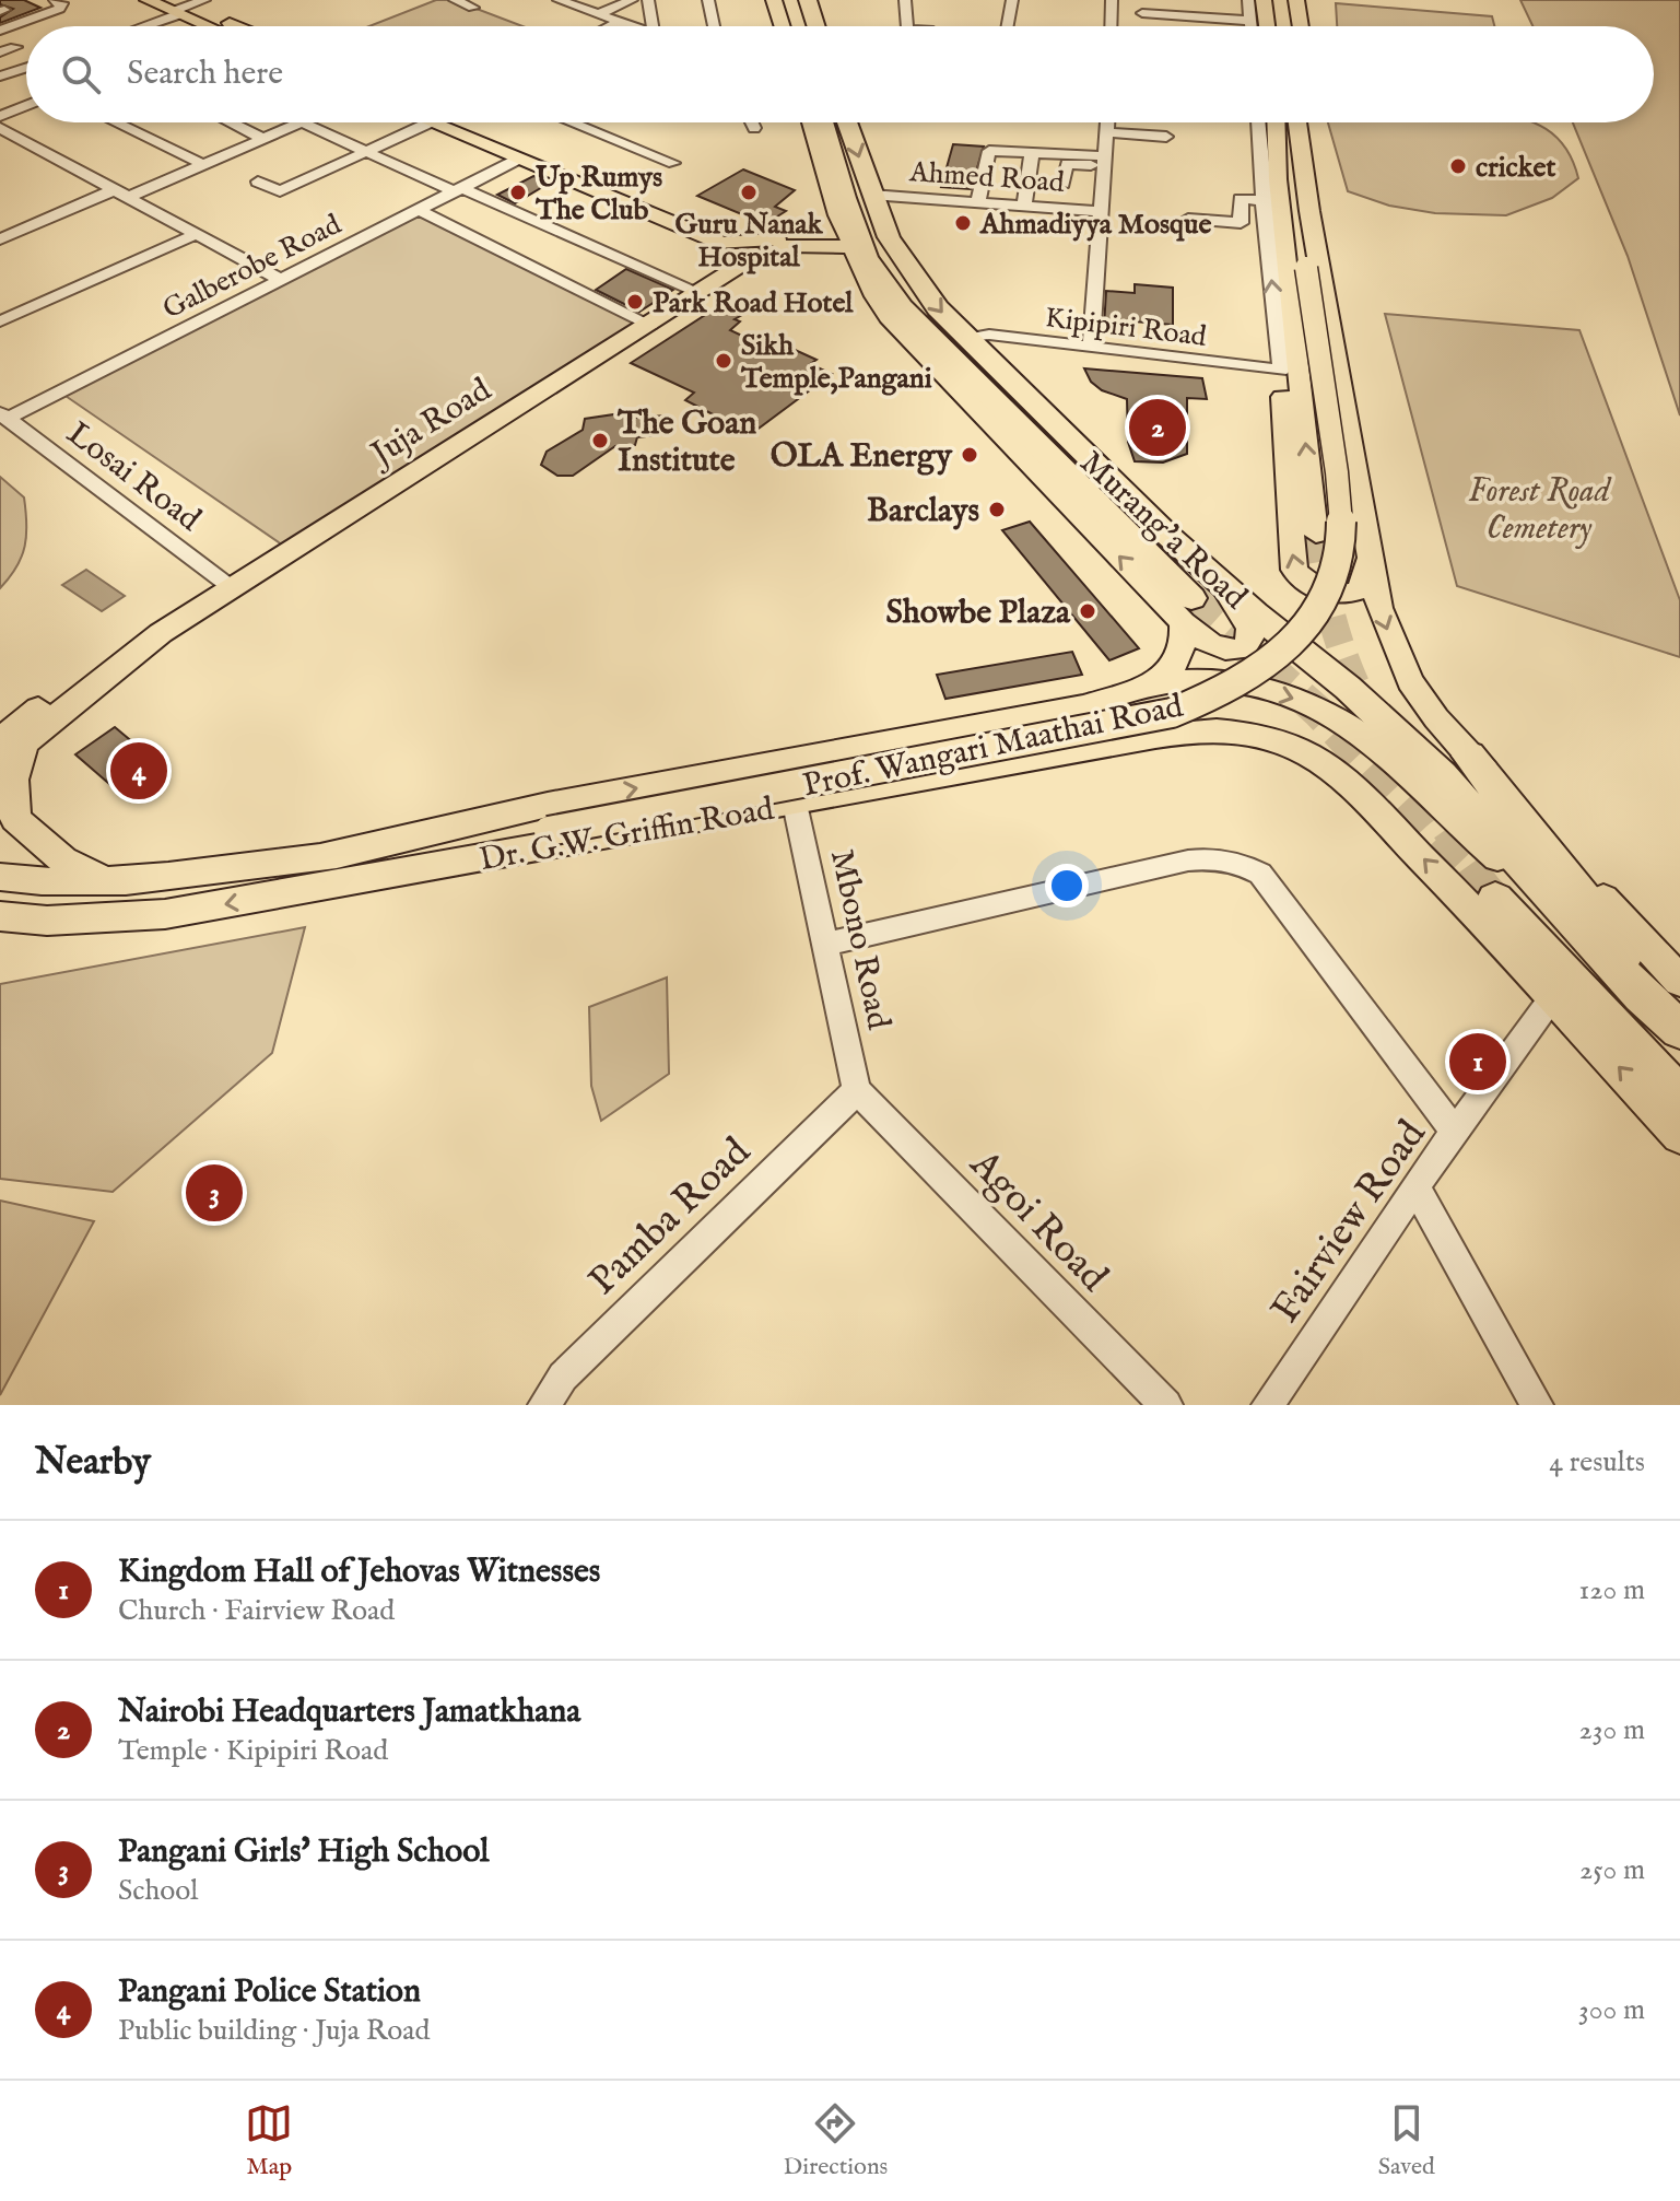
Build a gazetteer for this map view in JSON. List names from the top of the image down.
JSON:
{
  "streets": {
    "highway": ["Murang'a Road"],
    "main road": ["Juja Road", "Prof. Wangari Maathai Road", "Dr. G.W. Griffin Road"],
    "street": [
      "Ahmed Road",
      "Galberobe Road",
      "Kipipiri Road",
      "Losai Road",
      "Mbono Road",
      "Pamba Road",
      "Agoi Road",
      "Fairview Road"
    ]
  },
  "crossings": [
    ["Ahmed Road", "Murang'a Road"],
    ["Galberobe Road", "Losai Road"],
    ["Kipipiri Road", "Murang'a Road"],
    ["Juja Road", "Losai Road"],
    ["Juja Road", "Murang'a Road"],
    ["Murang'a Road", "Dr. G.W. Griffin Road"],
    ["Prof. Wangari Maathai Road", "Dr. G.W. Griffin Road"],
    ["Dr. G.W. Griffin Road", "Mbono Road"],
    ["Dr. G.W. Griffin Road", "Fairview Road"],
    ["Mbono Road", "Pamba Road"],
    ["Mbono Road", "Agoi Road"],
    ["Pamba Road", "Agoi Road"]
  ],
  "parks": ["Forest Road Cemetery"],
  "places": [
    "cricket",
    "Up Rumys The Club",
    "Guru Nanak Hospital",
    "Ahmadiyya Mosque",
    "Park Road Hotel",
    "Sikh Temple,Pangani",
    "The Goan Institute",
    "OLA Energy",
    "Barclays",
    "Showbe Plaza"
  ],
  "page": {
    "search": "Search here",
    "pins": [
      "2",
      "4",
      "1",
      "3"
    ],
    "heading": ["Nearby", "4 results"],
    "list": [
      {
        "mark": "1",
        "name": "Kingdom Hall of Jehovas Witnesses",
        "note": "Church · Fairview Road",
        "value": "120 m"
      },
      {
        "mark": "2",
        "name": "Nairobi Headquarters Jamatkhana",
        "note": "Temple · Kipipiri Road",
        "value": "230 m"
      },
      {
        "mark": "3",
        "name": "Pangani Girls' High School",
        "note": "School",
        "value": "250 m"
      },
      {
        "mark": "4",
        "name": "Pangani Police Station",
        "note": "Public building · Juja Road",
        "value": "300 m"
      }
    ],
    "nav": ["Map", "Directions", "Saved"]
  }
}
